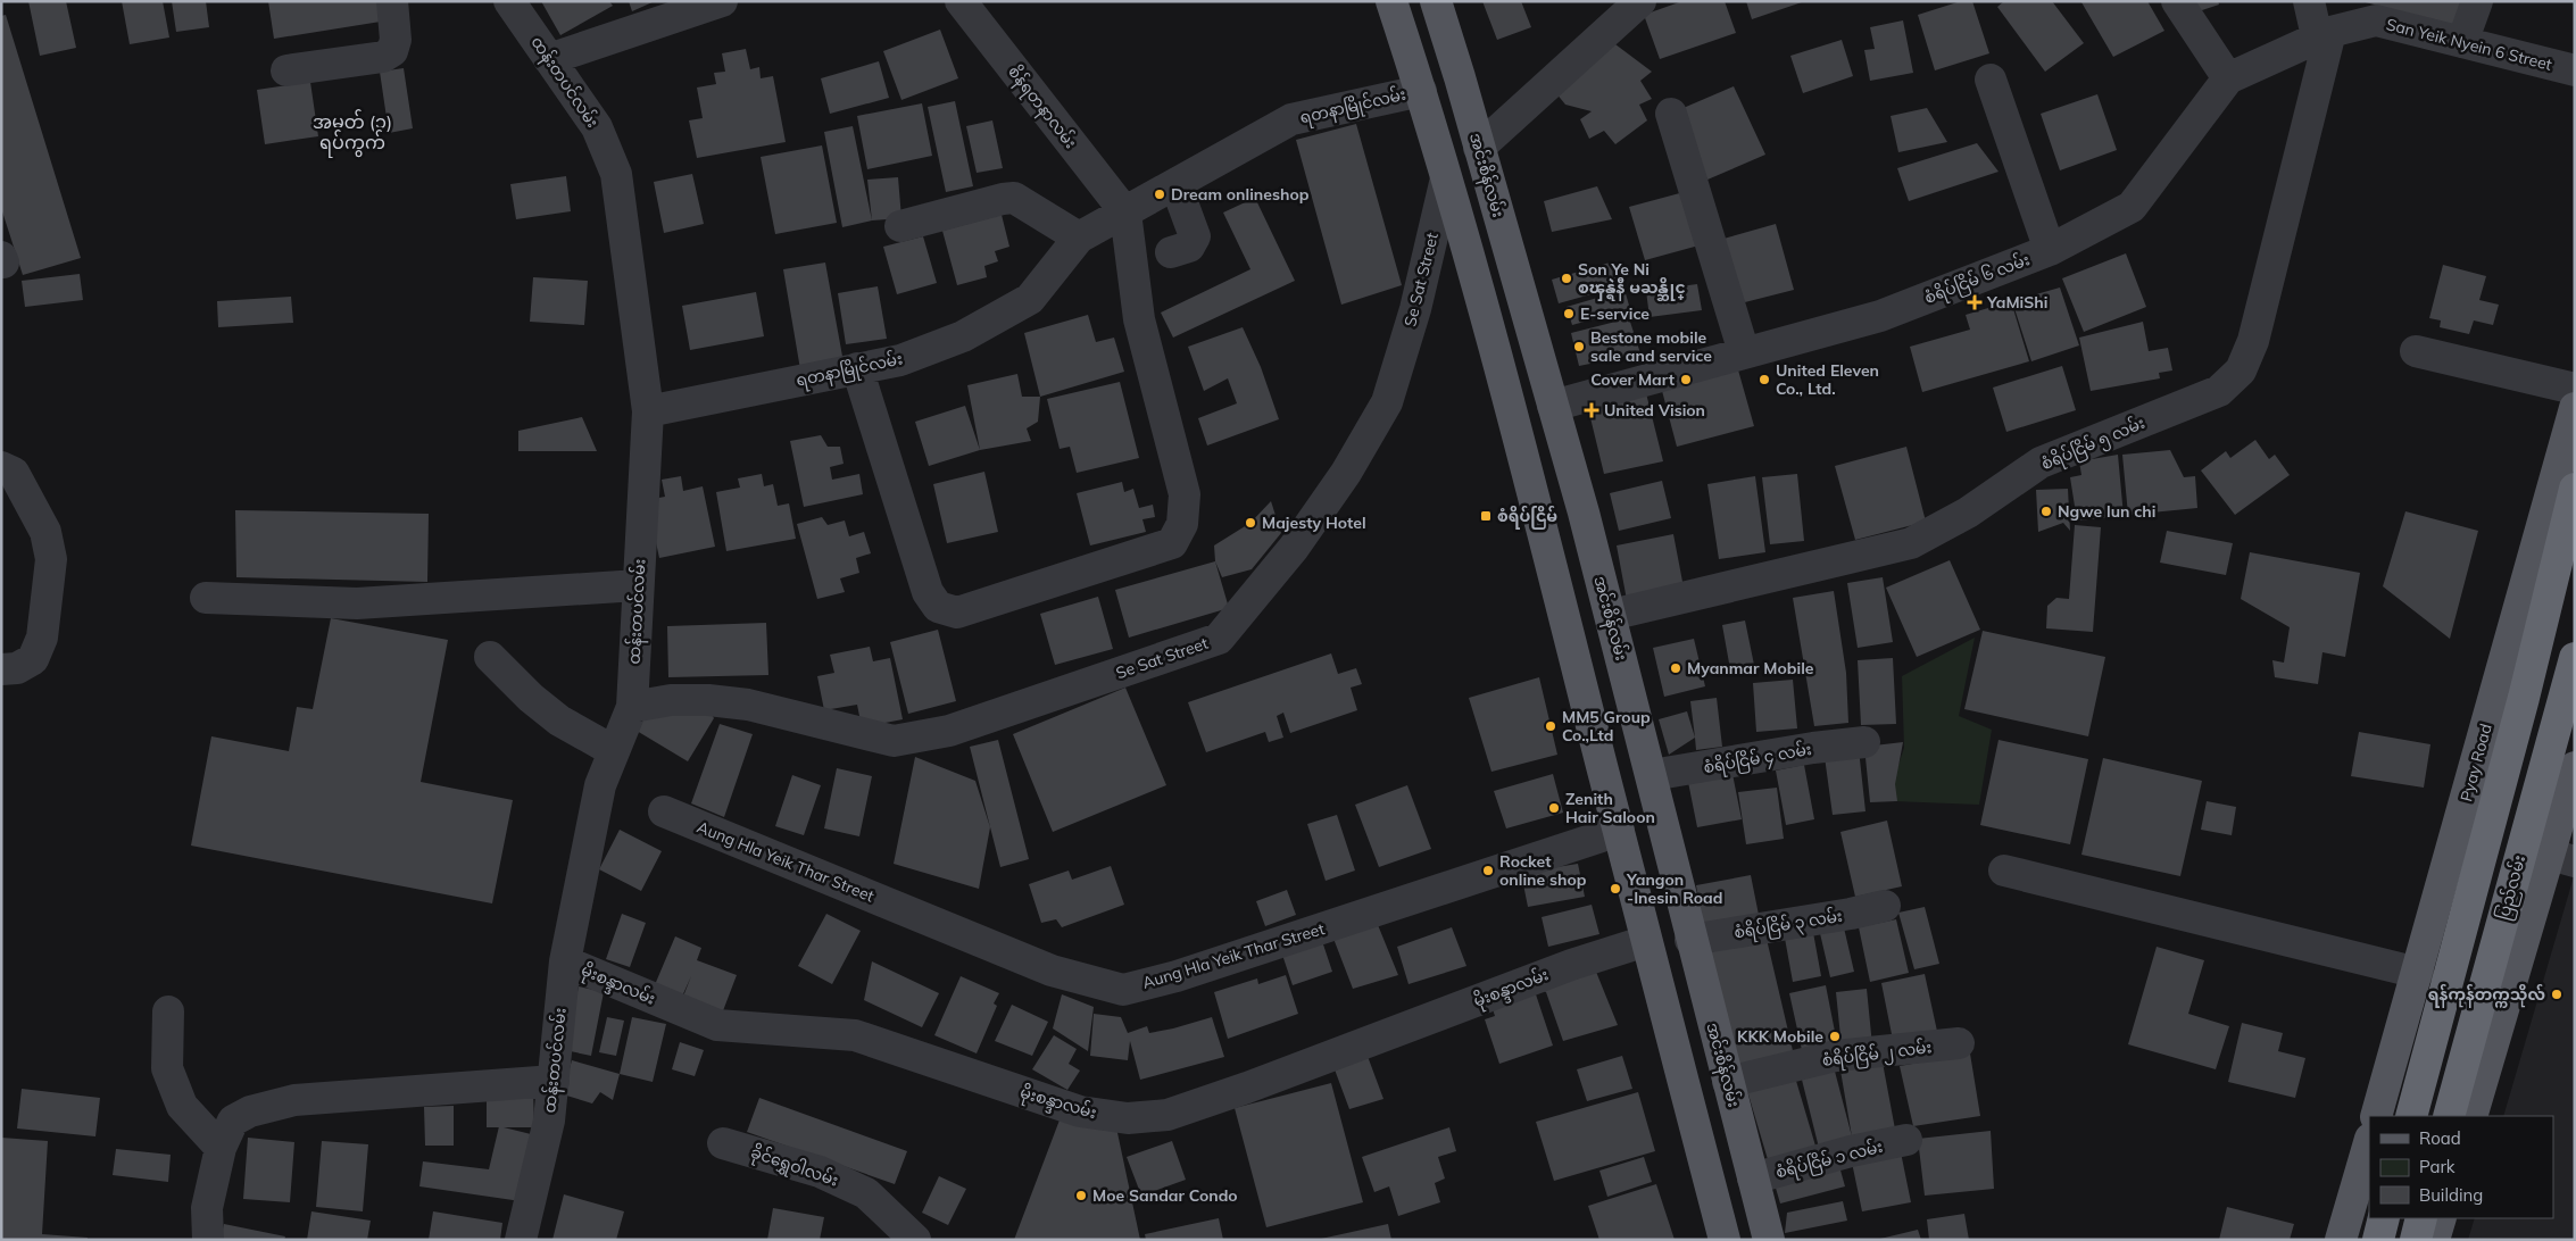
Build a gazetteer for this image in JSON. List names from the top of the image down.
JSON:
{
  "streets": {
    "highway": ["Pyay Road", "ပြည်လမ်း"],
    "main road": ["အင်းစိန်လမ်း"],
    "street": [
      "San Yeik Nyein 6 Street",
      "ထန်းတပင်လမ်း",
      "ရတနာမြိုင်လမ်း",
      "စိန်ရတနာလမ်း",
      "စံရိပ်ငြိမ် ၆ လမ်း",
      "Se Sat Street",
      "စံရိပ်ငြိမ် ၅ လမ်း",
      "စံရိပ်ငြိမ် ၄ လမ်း",
      "Aung Hla Yeik Thar Street",
      "စံရိပ်ငြိမ် ၃ လမ်း",
      "မိုးစန္ဒာလမ်း",
      "စံရိပ်ငြိမ် ၂ လမ်း",
      "စံရိပ်ငြိမ် ၁ လမ်း",
      "ခိုင်ရွှေဝါလမ်း"
    ]
  },
  "crossings": [
    ["San Yeik Nyein 6 Street", "စံရိပ်ငြိမ် ၆ လမ်း"],
    ["San Yeik Nyein 6 Street", "စံရိပ်ငြိမ် ၅ လမ်း"],
    ["ထန်းတပင်လမ်း", "ရတနာမြိုင်လမ်း"],
    ["ထန်းတပင်လမ်း", "Se Sat Street"],
    ["ထန်းတပင်လမ်း", "မိုးစန္ဒာလမ်း"],
    ["ရတနာမြိုင်လမ်း", "စိန်ရတနာလမ်း"],
    ["အင်းစိန်လမ်း", "စံရိပ်ငြိမ် ၆ လမ်း"],
    ["အင်းစိန်လမ်း", "စံရိပ်ငြိမ် ၅ လမ်း"],
    ["အင်းစိန်လမ်း", "စံရိပ်ငြိမ် ၄ လမ်း"],
    ["အင်းစိန်လမ်း", "စံရိပ်ငြိမ် ၃ လမ်း"],
    ["အင်းစိန်လမ်း", "စံရိပ်ငြိမ် ၂ လမ်း"],
    ["အင်းစိန်လမ်း", "စံရိပ်ငြိမ် ၁ လမ်း"],
    ["စံရိပ်ငြိမ် ၆ လမ်း", "စံရိပ်ငြိမ် ၅ လမ်း"]
  ],
  "districts": ["အမှတ် (၁) ရပ်ကွက်"],
  "places": {
    "other": [
      "Dream onlineshop",
      "Son Ye Ni စၾန္ရဲနီ မႀန္ဆိုင္",
      "E-service",
      "Bestone mobile sale and service",
      "Cover Mart",
      "United Eleven Co., Ltd.",
      "Ngwe lun chi",
      "Majesty Hotel",
      "Myanmar Mobile",
      "MM5 Group Co.,Ltd",
      "Zenith Hair Saloon",
      "Rocket online shop",
      "Yangon -Inesin Road",
      "ရန်ကုန်တက္ကသိုလ်",
      "KKK Mobile",
      "Moe Sandar Condo"
    ],
    "health": ["YaMiShi", "United Vision"],
    "transit": ["စံရိပ်ငြိမ်"]
  },
  "legend": ["Road", "Park", "Building"]
}
